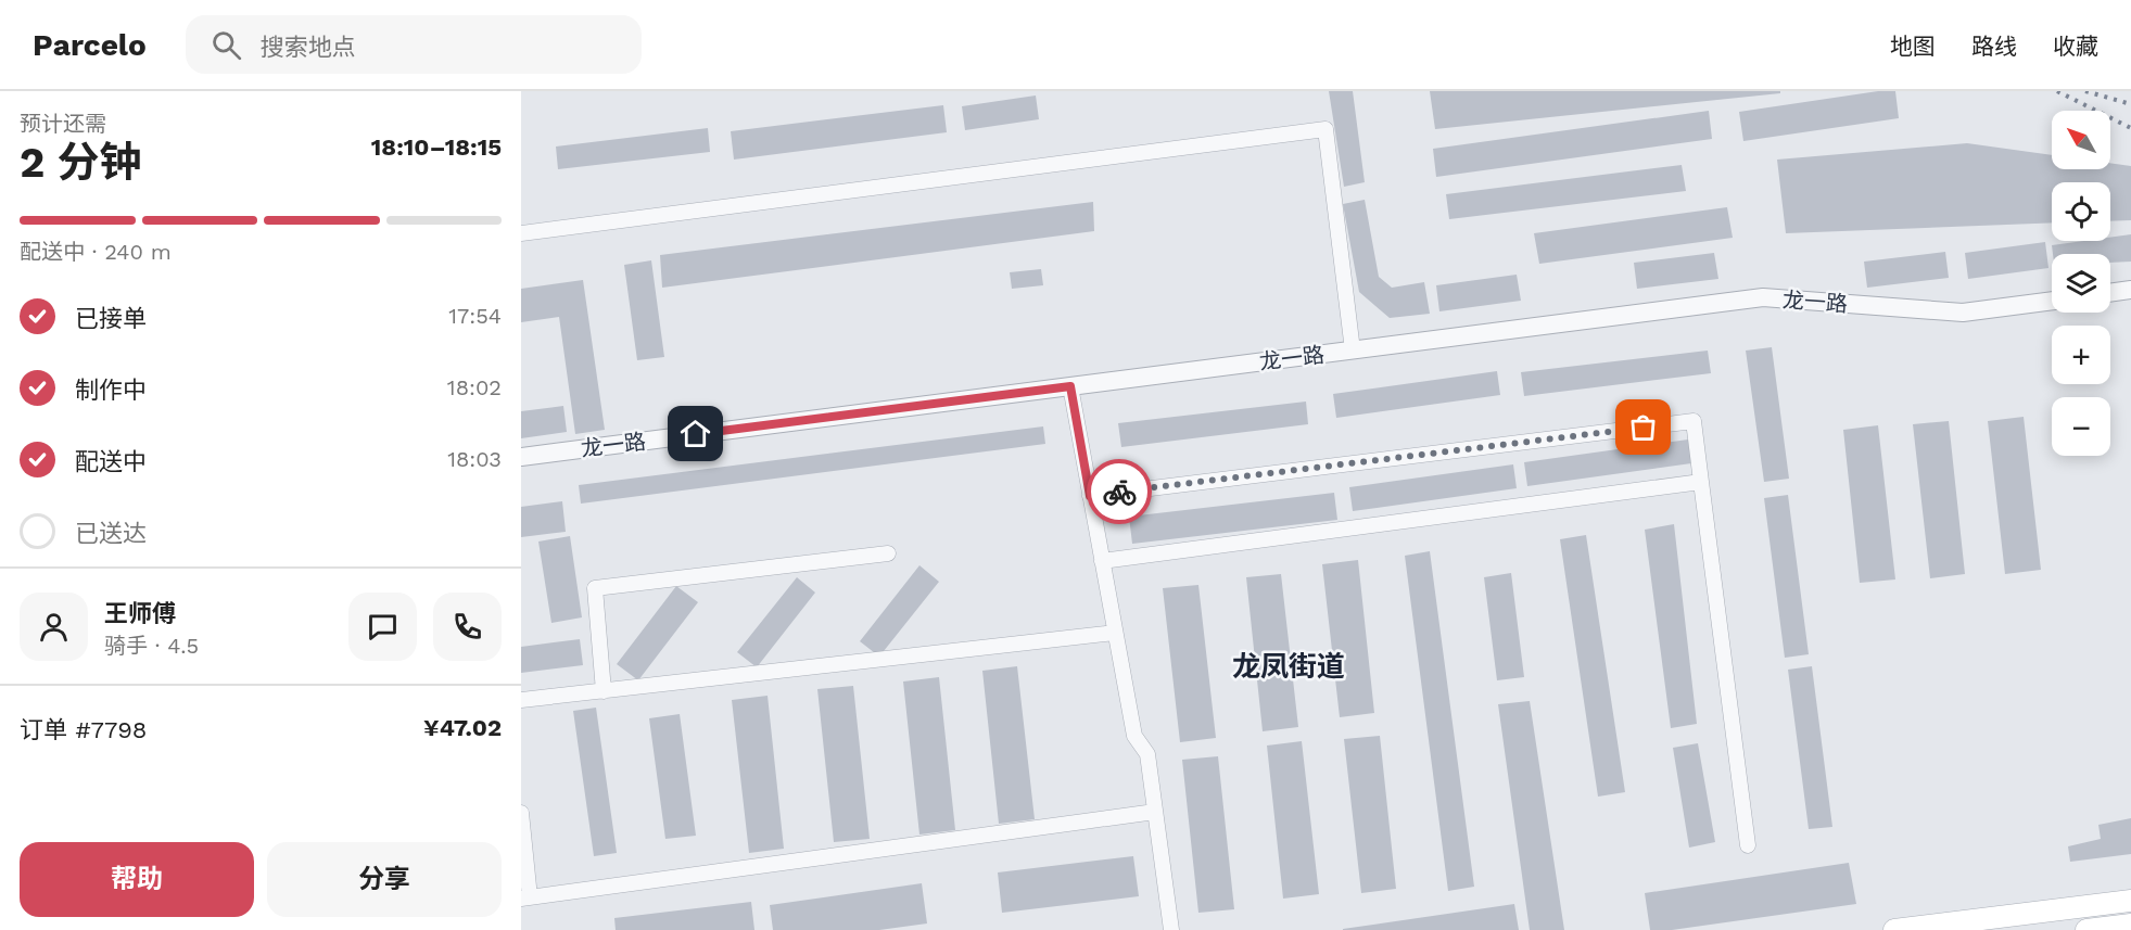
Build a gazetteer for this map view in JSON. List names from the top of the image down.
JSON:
{
  "streets": {
    "street": ["龙一路"]
  },
  "districts": ["龙凤街道"],
  "north": "top left",
  "page": {
    "header": "Parcelo",
    "search": "搜索地点",
    "nav": ["地图", "路线", "收藏"],
    "heading": ["2 分钟", "预计还需", "18:10–18:15"],
    "panel": [
      "王师傅",
      "骑手 · 4.5",
      "订单 #7798",
      "¥47.02"
    ],
    "map_buttons": ["+", "−"],
    "bar": "配送中 · 240 m",
    "list": [
      ["已接单", "17:54"],
      ["制作中", "18:02"],
      ["配送中", "18:03"],
      "已送达"
    ],
    "buttons": ["帮助", "分享"]
  }
}
